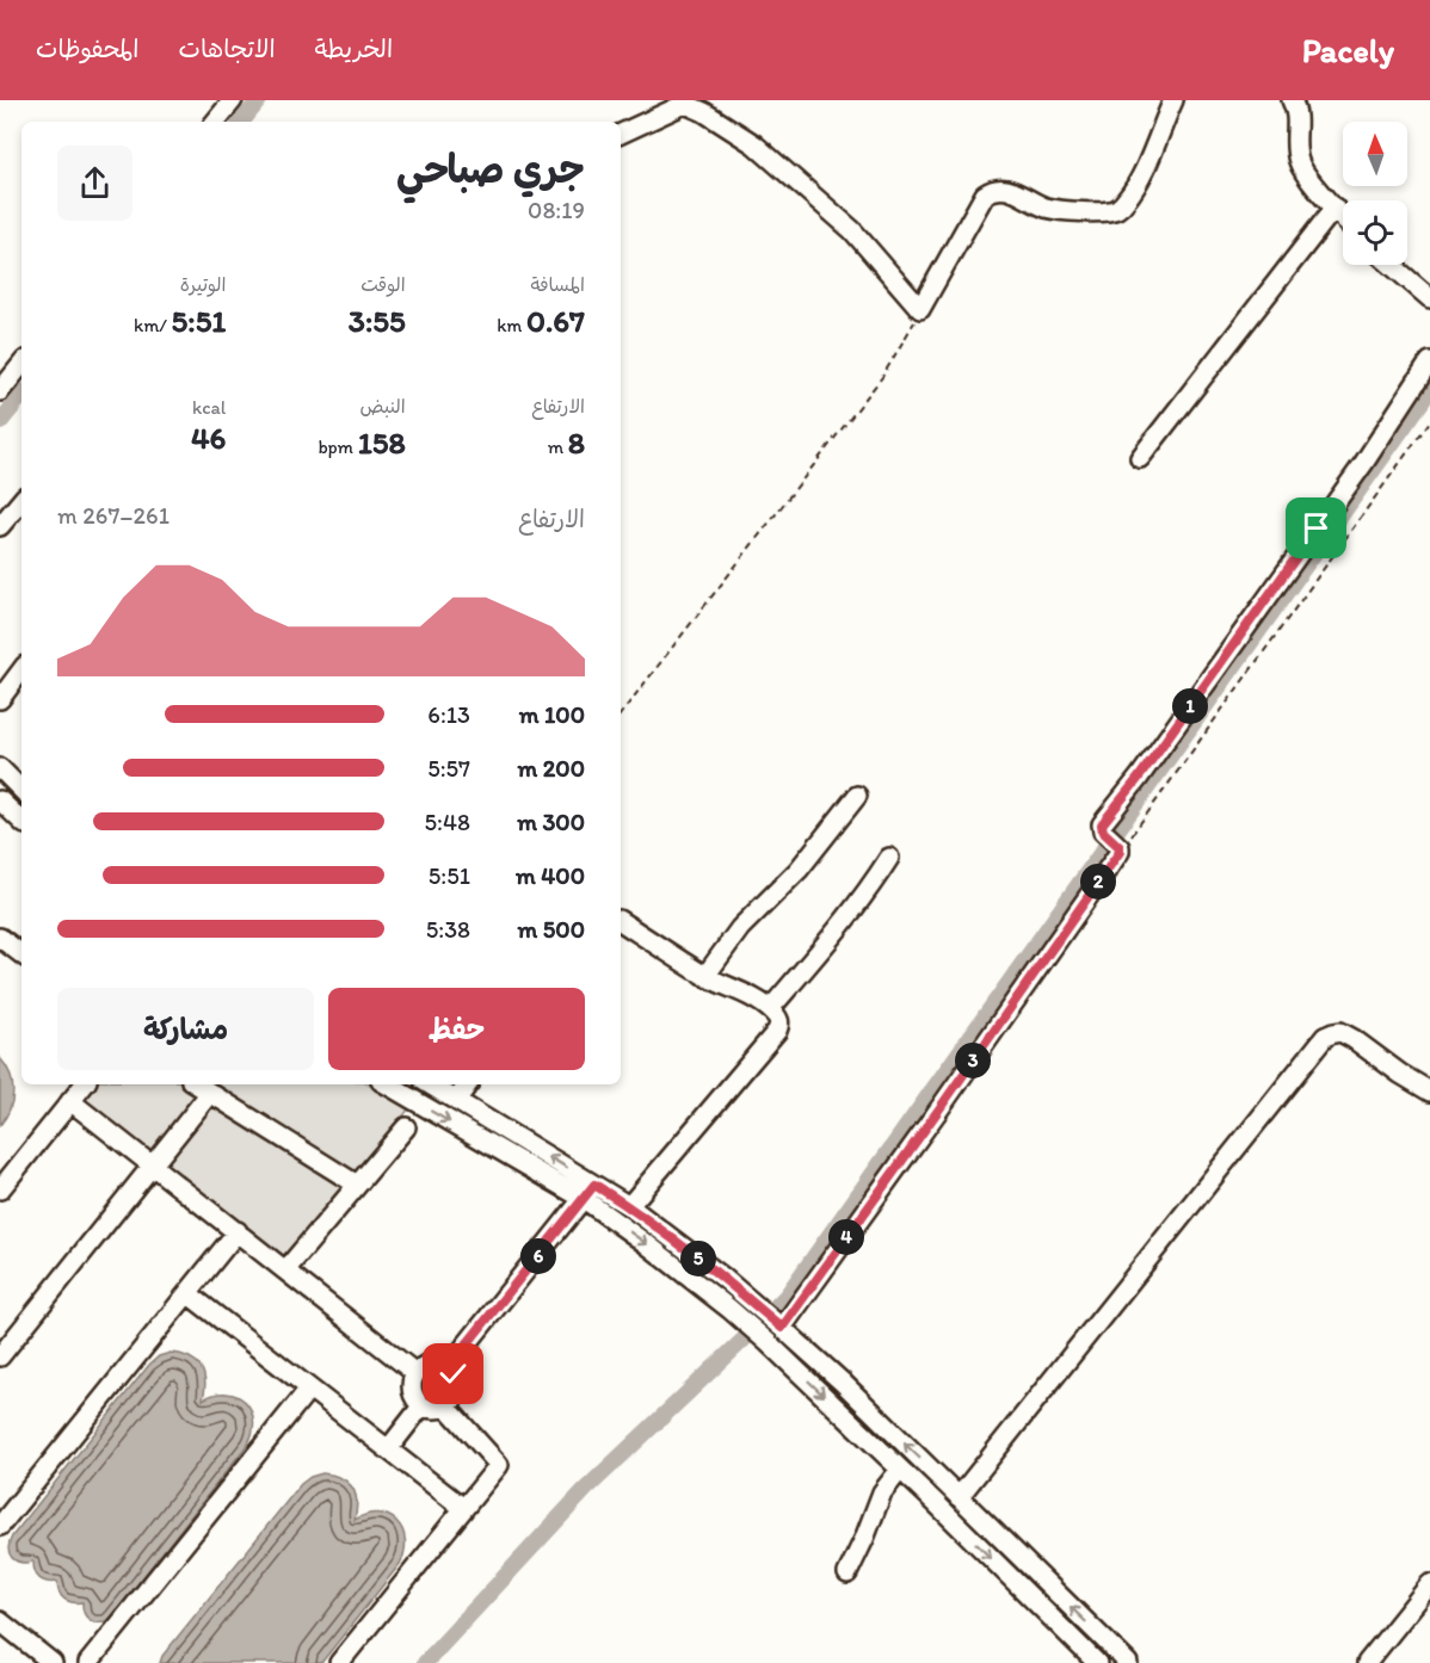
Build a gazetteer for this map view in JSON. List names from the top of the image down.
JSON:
{
  "north": "top",
  "page": {
    "header": "Pacely",
    "nav": ["الخريطة", "الاتجاهات", "المحفوظات"],
    "heading": ["جري صباحي", "08:19"],
    "stats": [
      ["المسافة", "0.67 km"],
      ["الوقت", "3:55"],
      ["الوتيرة", "5:51 /km"],
      ["الارتفاع", "8 m"],
      ["النبض", "158 bpm"],
      ["kcal", "46"]
    ],
    "chart": ["الارتفاع", "261–267 m"],
    "list": [
      {
        "name": "100 m",
        "note": "6:13"
      },
      {
        "name": "200 m",
        "note": "5:57"
      },
      {
        "name": "300 m",
        "note": "5:48"
      },
      {
        "name": "400 m",
        "note": "5:51"
      },
      {
        "name": "500 m",
        "note": "5:38"
      }
    ],
    "pins": [
      "1",
      "2",
      "3",
      "4",
      "6",
      "5"
    ],
    "buttons": ["حفظ", "مشاركة"]
  }
}
